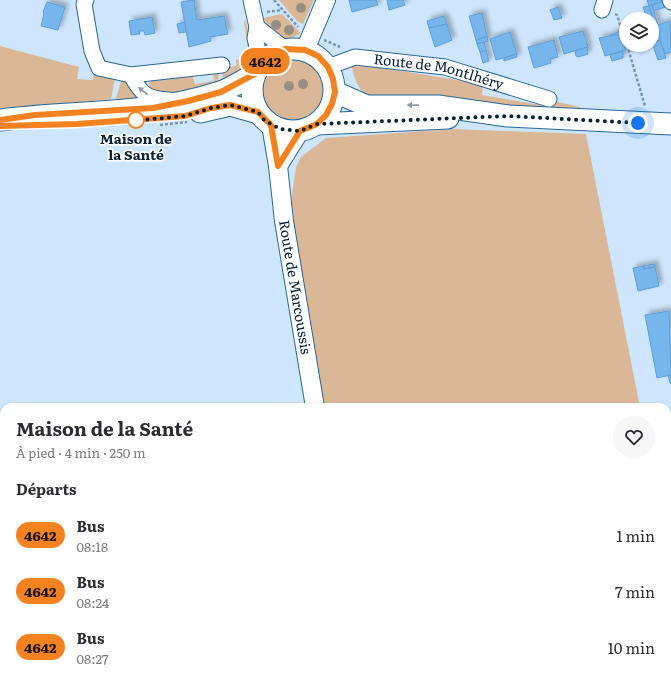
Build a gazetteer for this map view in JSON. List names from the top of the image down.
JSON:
{
  "streets": {
    "street": ["Route de Montlhéry", "Route de Marcoussis"]
  },
  "crossings": [
    ["Route de Montlhéry", "Route de Marcoussis"]
  ],
  "places": ["Maison de la Santé"],
  "lines": ["bus line 4642"],
  "page": {
    "on_map": "4642",
    "heading": [
      ["Maison de la Santé", "À pied · 4 min · 250 m"],
      "Départs"
    ],
    "list": [
      {
        "mark": "4642",
        "name": "Bus",
        "note": "08:18",
        "value": "1 min"
      },
      {
        "mark": "4642",
        "name": "Bus",
        "note": "08:24",
        "value": "7 min"
      },
      {
        "mark": "4642",
        "name": "Bus",
        "note": "08:27",
        "value": "10 min"
      }
    ]
  }
}
